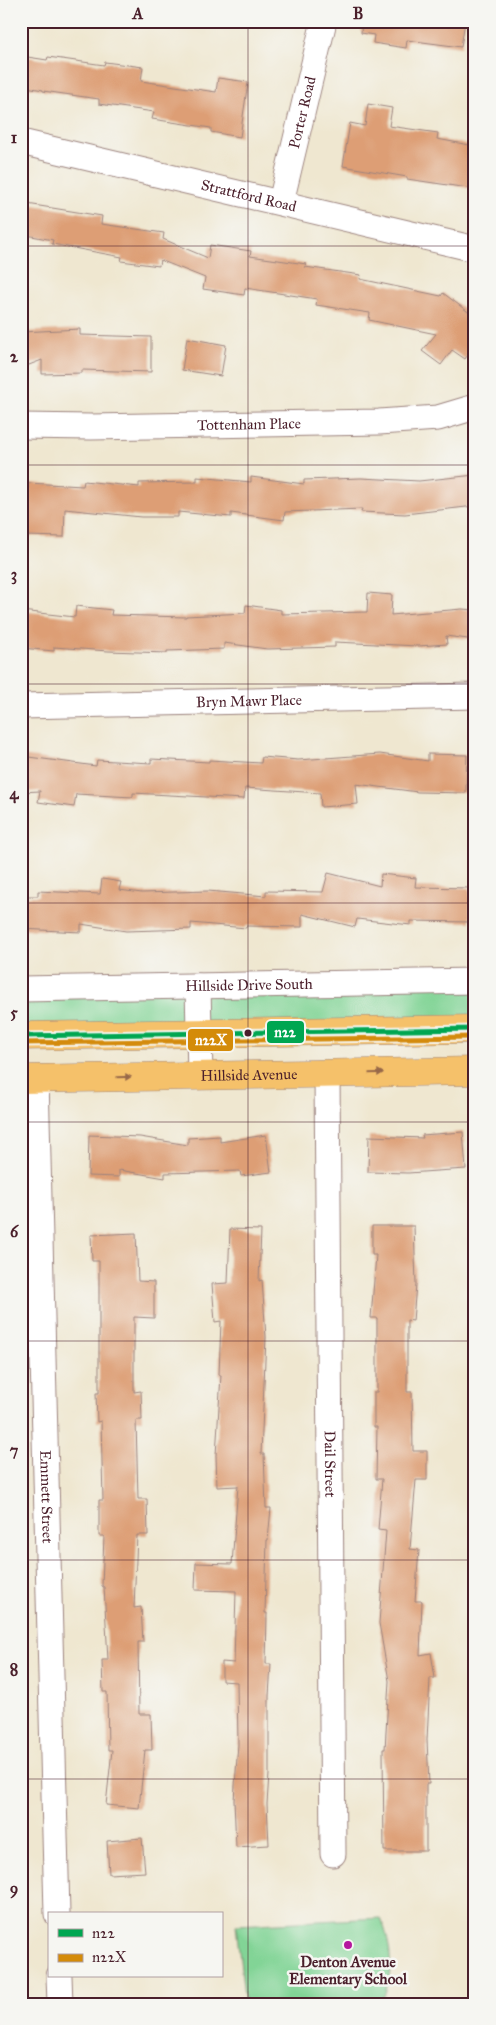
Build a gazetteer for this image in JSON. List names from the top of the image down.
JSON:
{
  "streets": {
    "main road": ["Hillside Avenue"],
    "street": [
      "Porter Road",
      "Strattford Road",
      "Tottenham Place",
      "Bryn Mawr Place",
      "Hillside Drive South",
      "Dail Street",
      "Emmett Street"
    ]
  },
  "crossings": [
    ["Porter Road", "Strattford Road"],
    ["Hillside Avenue", "Dail Street"],
    ["Hillside Avenue", "Emmett Street"]
  ],
  "places": ["Denton Avenue Elementary School"],
  "lines": ["transit line n22", "transit line n22X"],
  "legend": ["n22", "n22X"],
  "grid": {
    "columns": ["A", "B"],
    "rows": [
      "1",
      "2",
      "3",
      "4",
      "5",
      "6",
      "7",
      "8",
      "9"
    ]
  }
}
